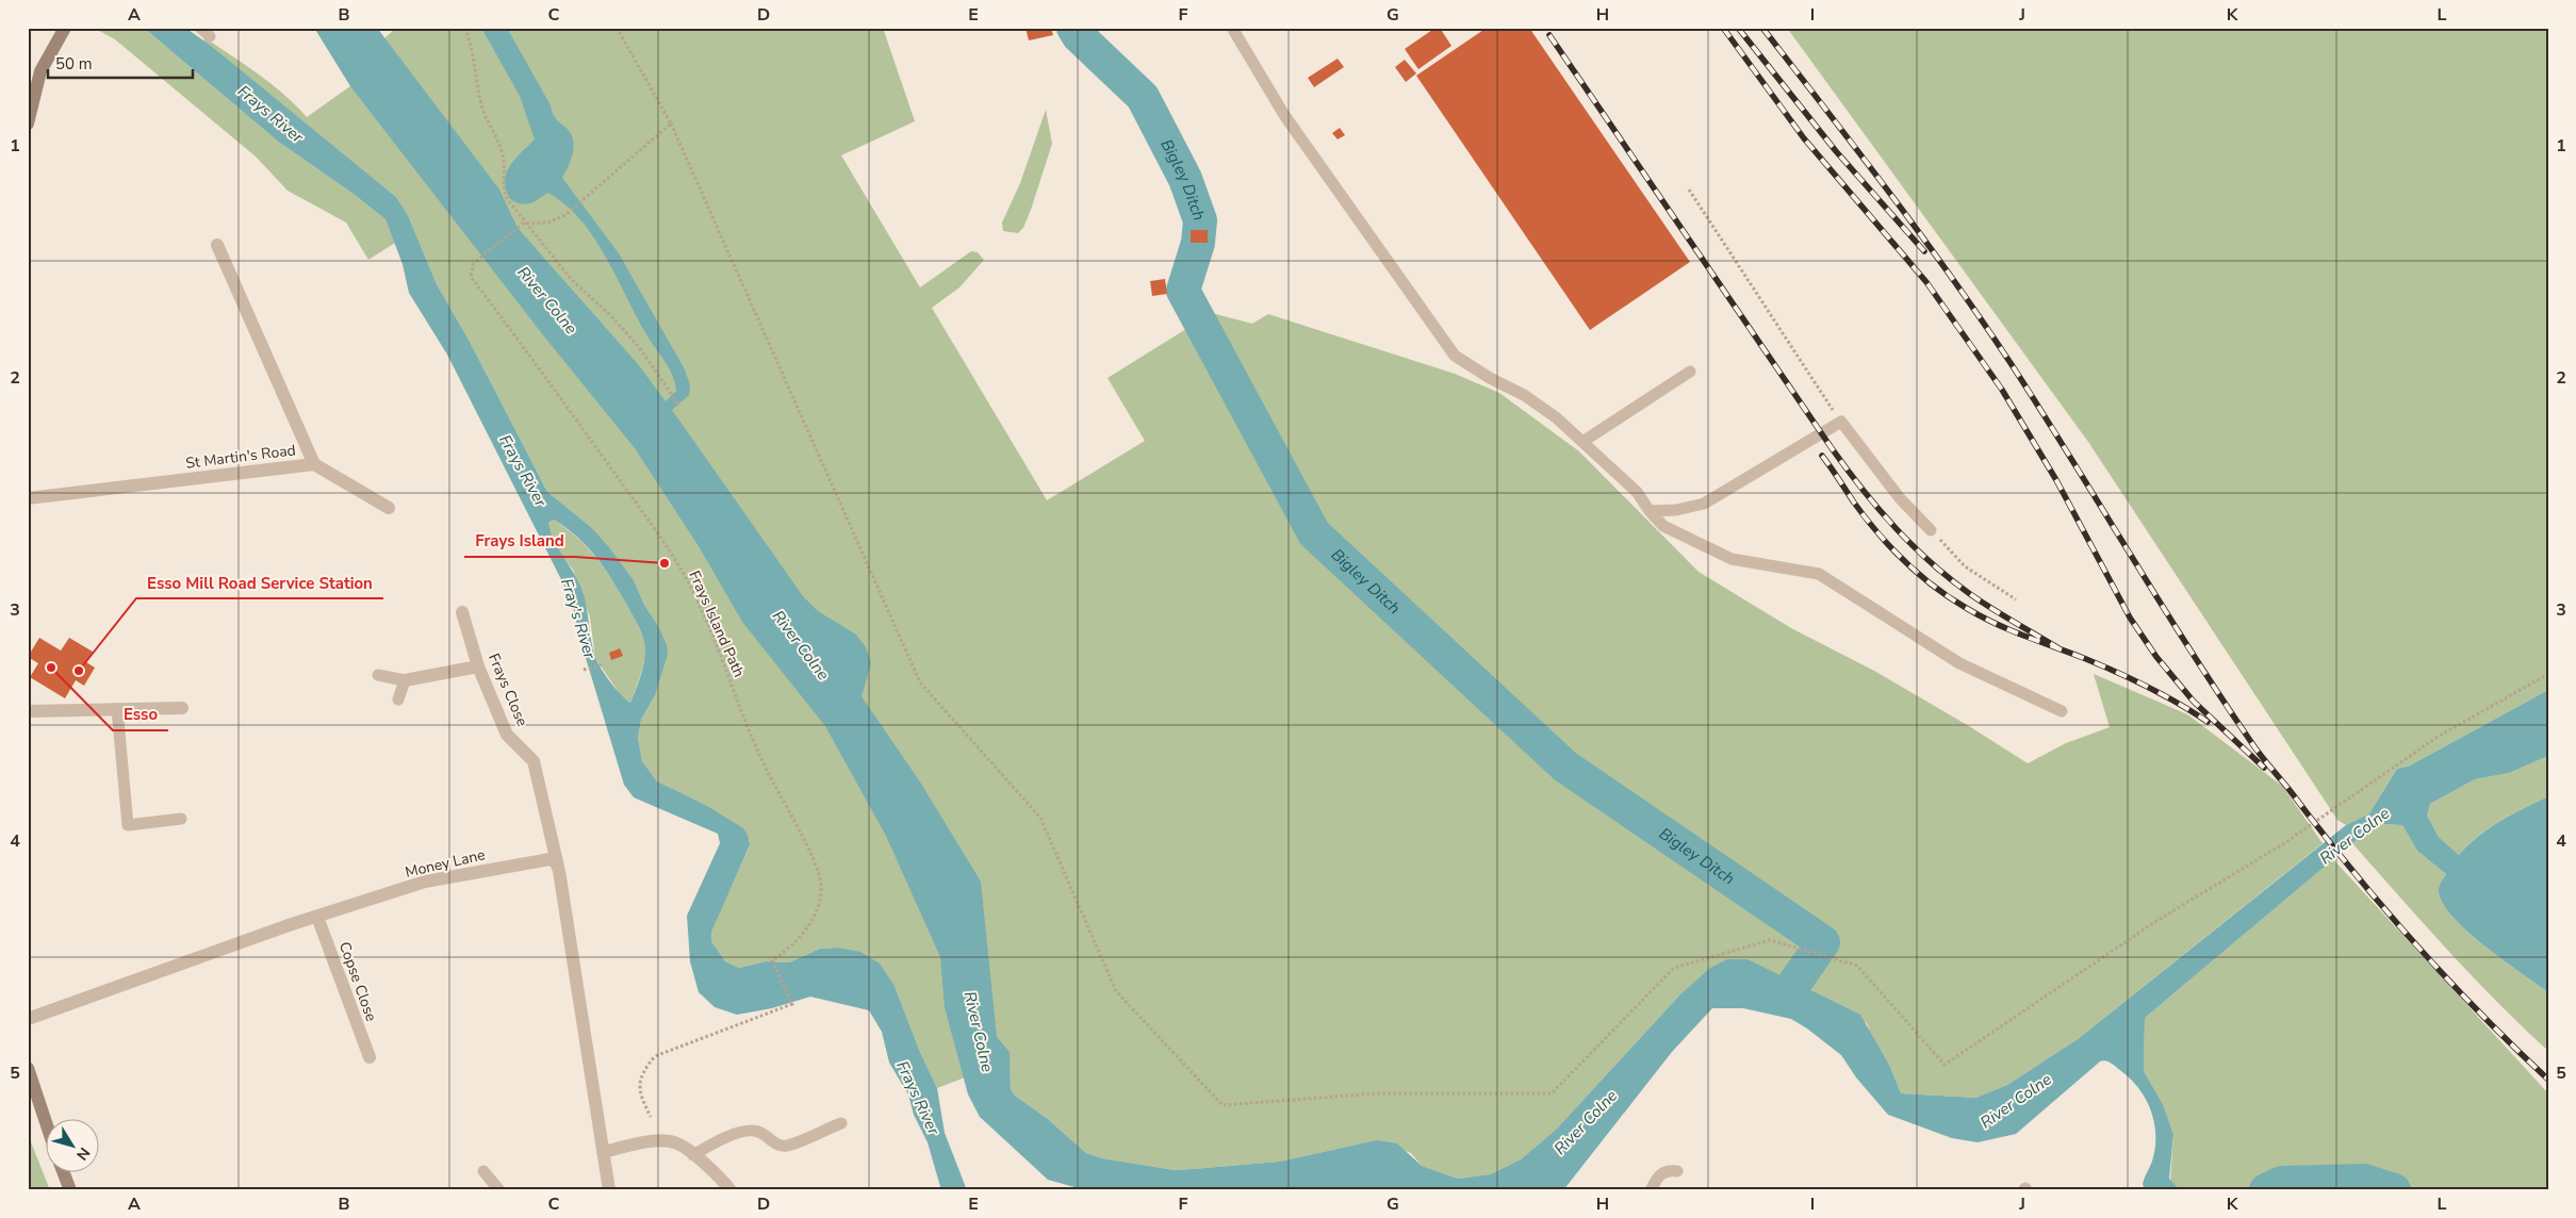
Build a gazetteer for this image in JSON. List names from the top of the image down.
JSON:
{
  "streets": {
    "street": [
      "St Martin's Road",
      "Frays Close",
      "Money Lane",
      "Copse Close"
    ],
    "path": ["Frays Island Path"]
  },
  "crossings": [
    ["Frays Close", "Money Lane"],
    ["Money Lane", "Copse Close"]
  ],
  "water": [
    "Frays River",
    "Bigley Ditch",
    "River Colne",
    "Fray's River"
  ],
  "places": ["Frays Island", "Esso", "Esso Mill Road Service Station"],
  "scale_bar": "50 m",
  "north": "bottom right",
  "grid": {
    "columns": [
      "A",
      "B",
      "C",
      "D",
      "E",
      "F",
      "G",
      "H",
      "I",
      "J",
      "K",
      "L"
    ],
    "rows": [
      "1",
      "2",
      "3",
      "4",
      "5"
    ]
  }
}
